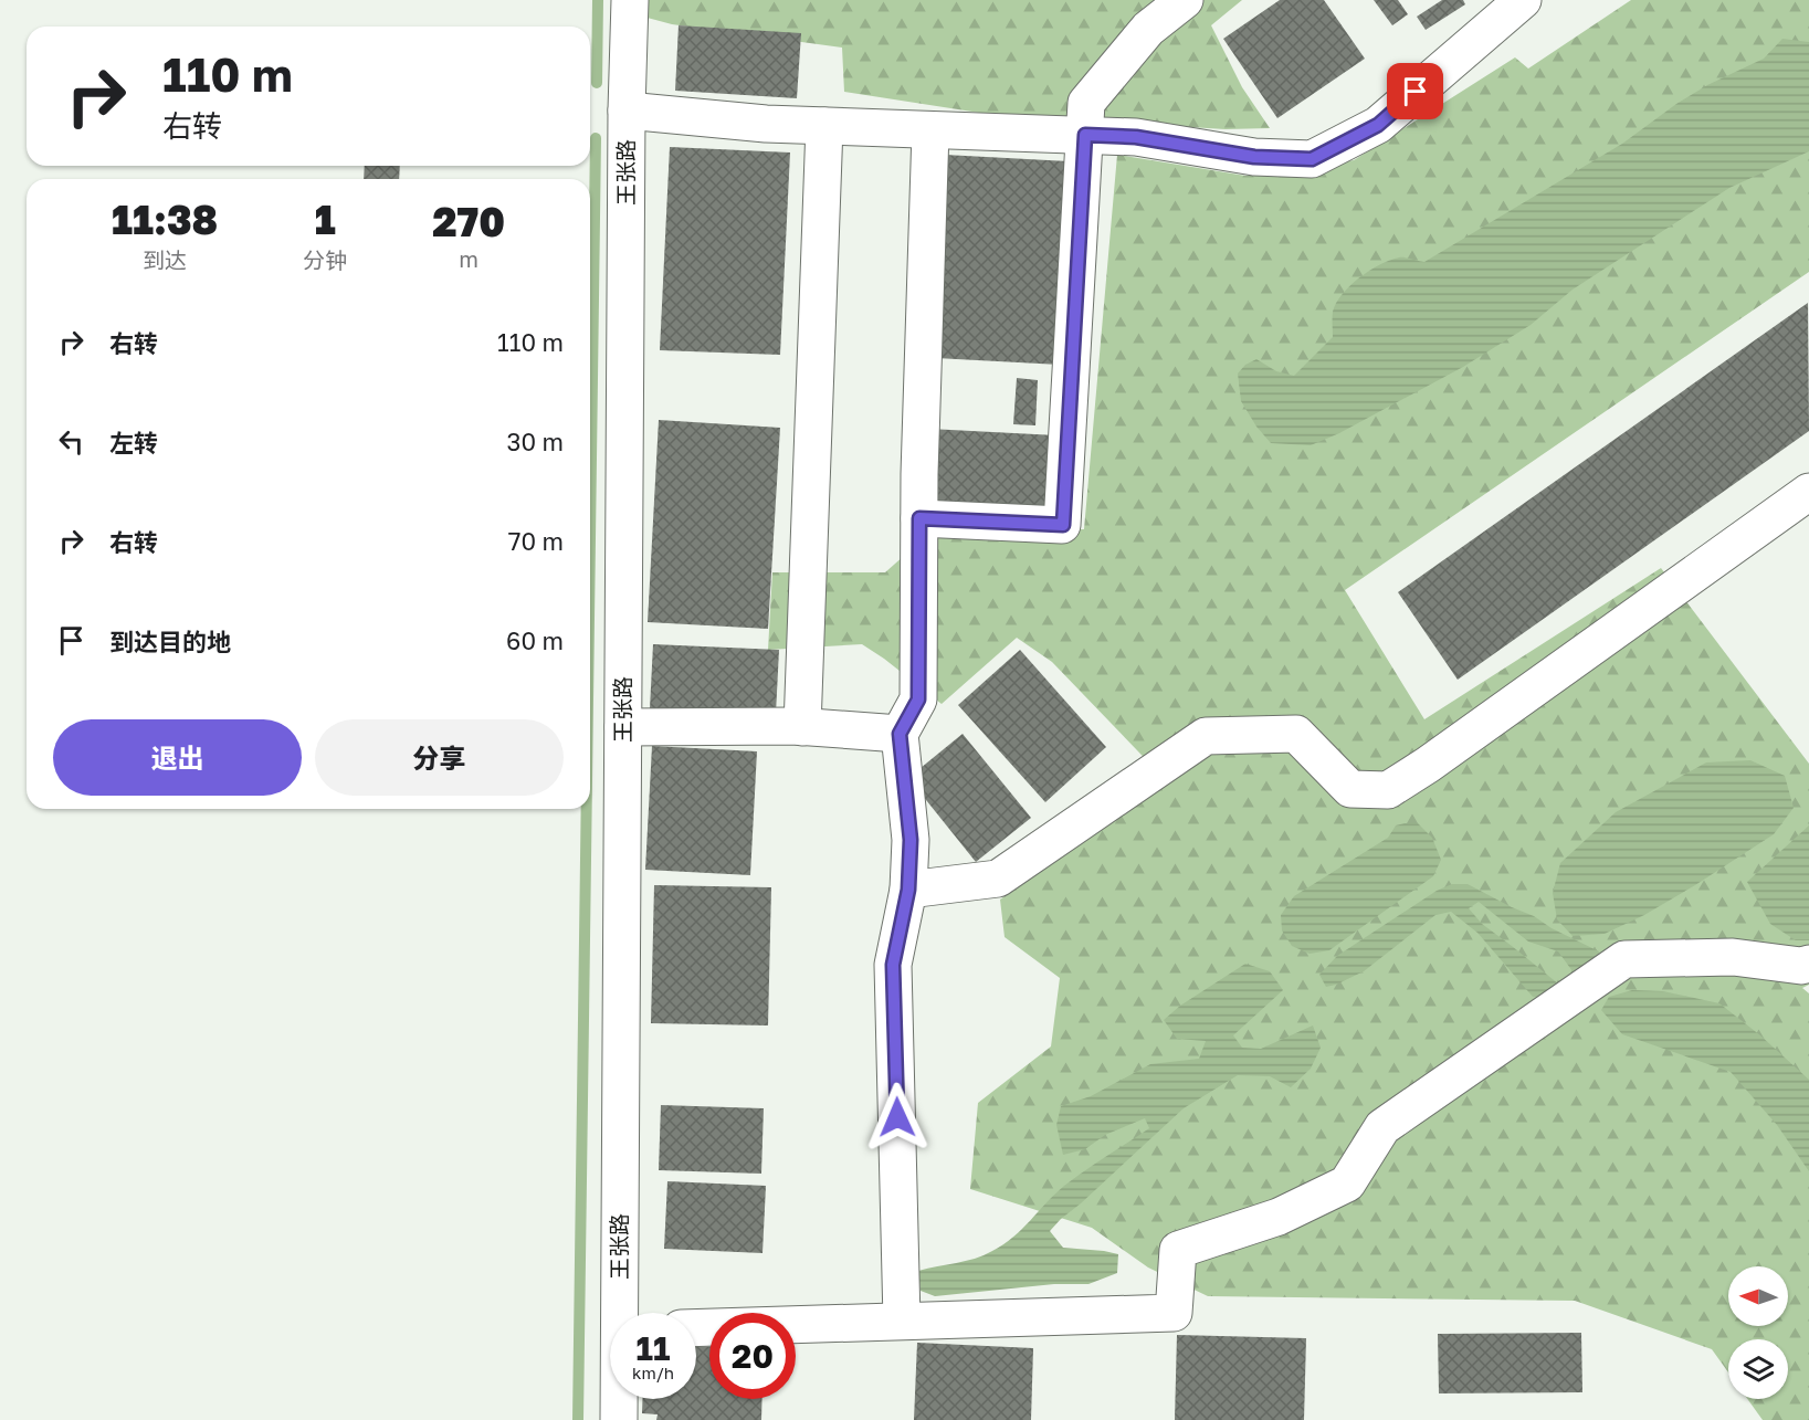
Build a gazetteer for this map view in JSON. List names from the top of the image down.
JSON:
{
  "streets": {
    "street": ["王张路"]
  },
  "north": "left",
  "page": {
    "turn": ["110 m", "右转"],
    "eta": [
      "11:38",
      "到达",
      "1",
      "分钟",
      "270",
      "m"
    ],
    "list": [
      {
        "name": "右转",
        "value": "110 m"
      },
      {
        "name": "左转",
        "value": "30 m"
      },
      {
        "name": "右转",
        "value": "70 m"
      },
      {
        "name": "到达目的地",
        "value": "60 m"
      }
    ],
    "buttons": ["退出", "分享"],
    "speed": "11 km/h",
    "limit": "20"
  }
}
